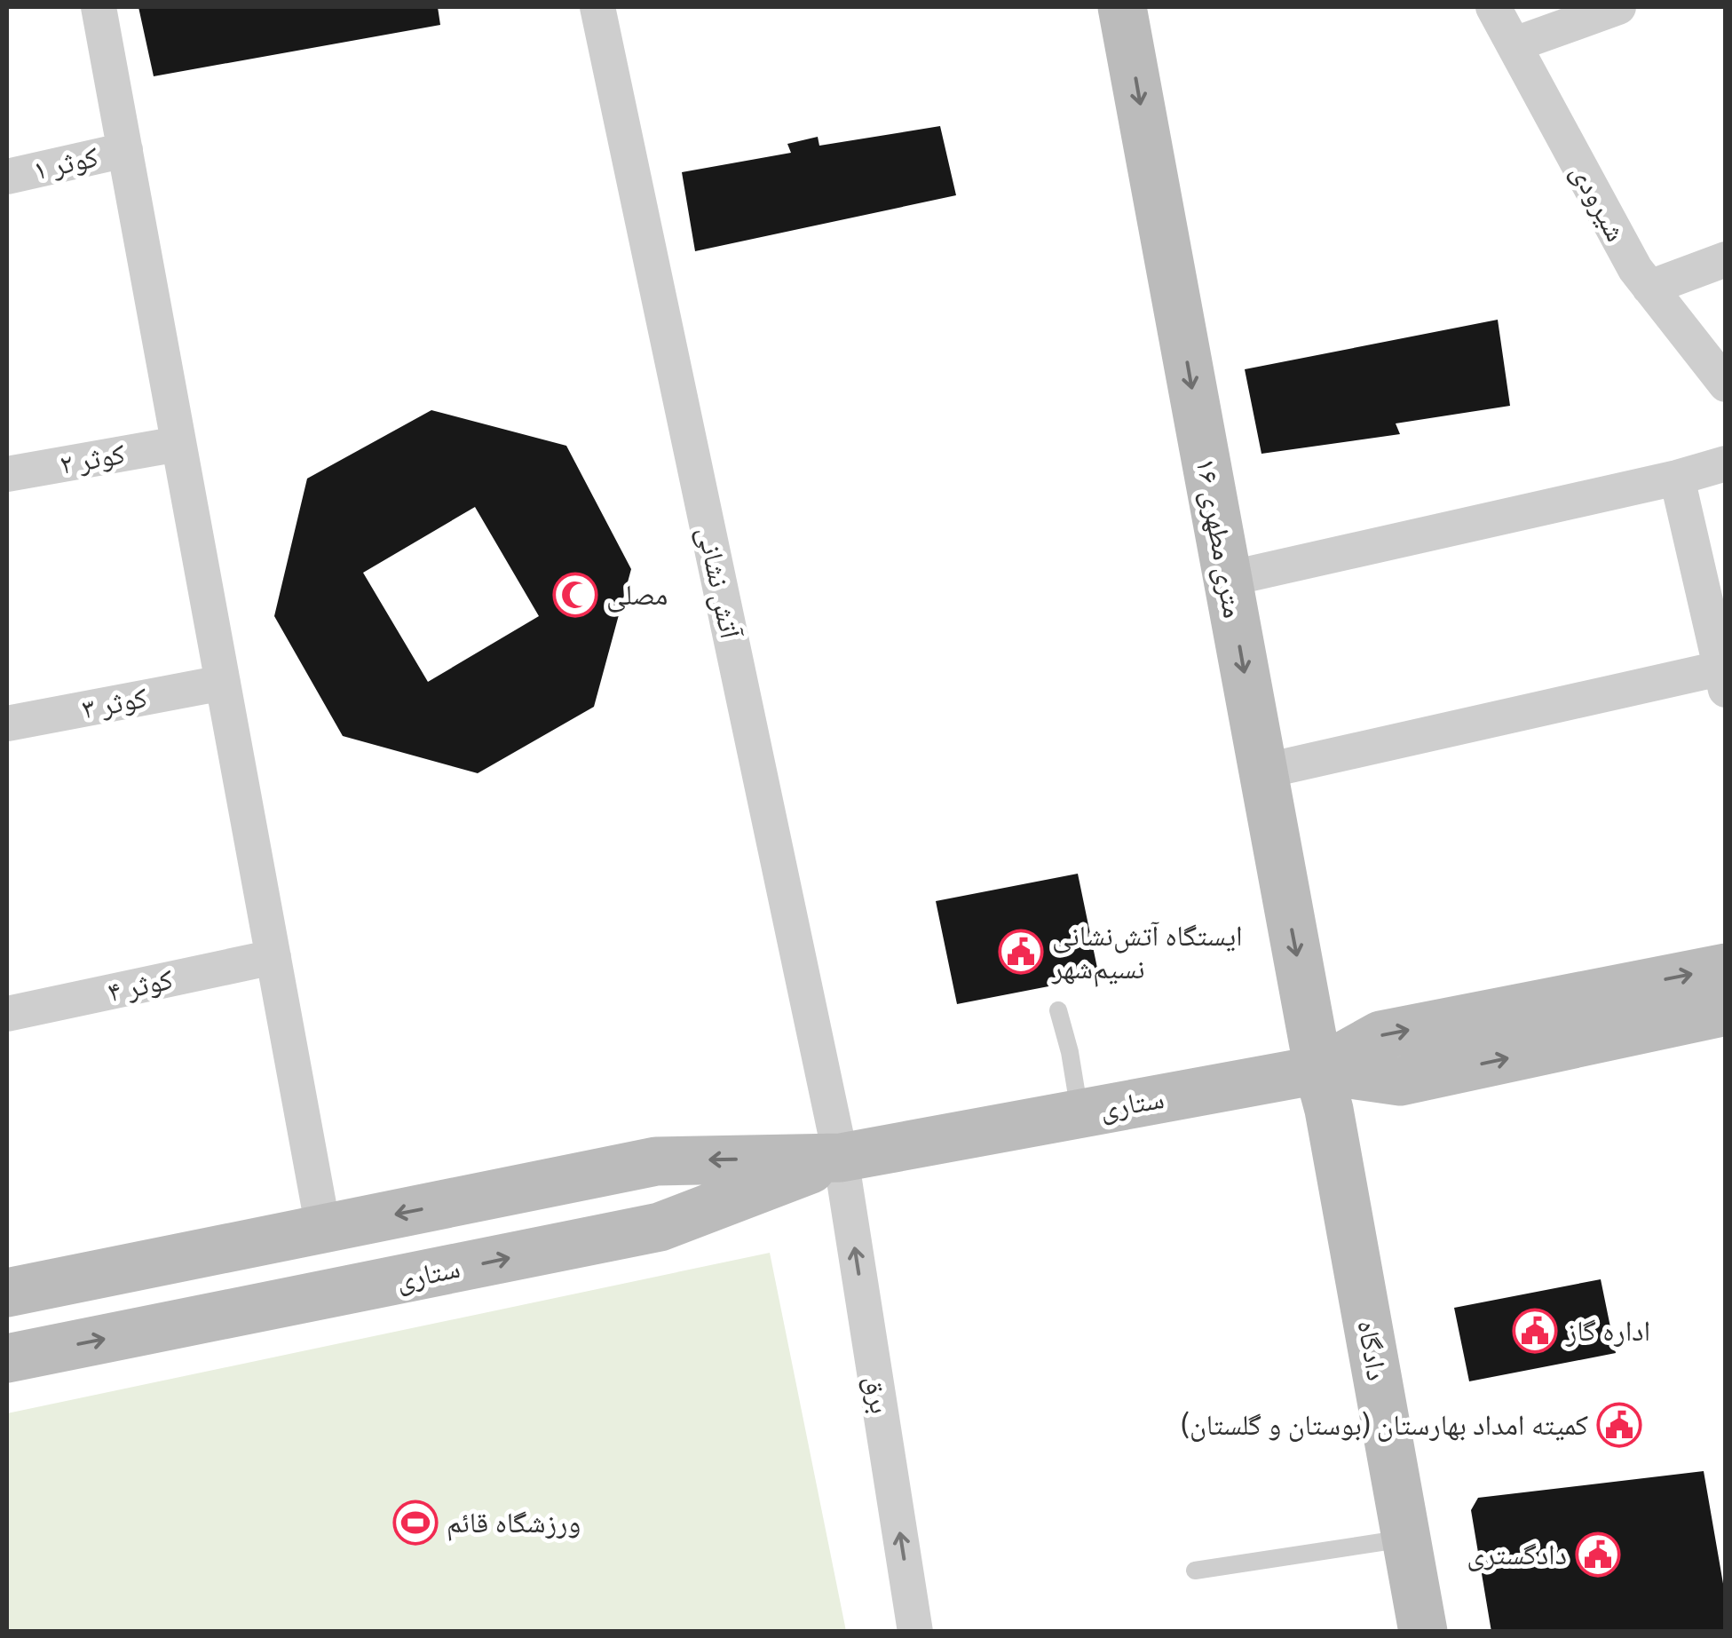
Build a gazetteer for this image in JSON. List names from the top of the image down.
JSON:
{
  "streets": {
    "street": [
      "کوثر ۱",
      "شیرودی",
      "کوثر ۲",
      "۱۶ متری مطهری",
      "آتش نشانی",
      "کوثر ۳",
      "کوثر ۴",
      "ستاری",
      "دادگاه",
      "برق"
    ]
  },
  "crossings": [
    ["۱۶ متری مطهری", "ستاری"],
    ["۱۶ متری مطهری", "دادگاه"],
    ["آتش نشانی", "ستاری"],
    ["آتش نشانی", "برق"],
    ["ستاری", "دادگاه"],
    ["ستاری", "برق"]
  ],
  "one_way": ["۱۶ متری مطهری", "برق"],
  "places": {
    "mosque": ["مصلی"],
    "public building": [
      "ایستگاه آتش‌نشانی نسیم‌شهر",
      "اداره گاز",
      "کمیته امداد بهارستان (بوستان و گلستان)",
      "دادگستری"
    ],
    "sports": ["ورزشگاه قائم"]
  }
}
